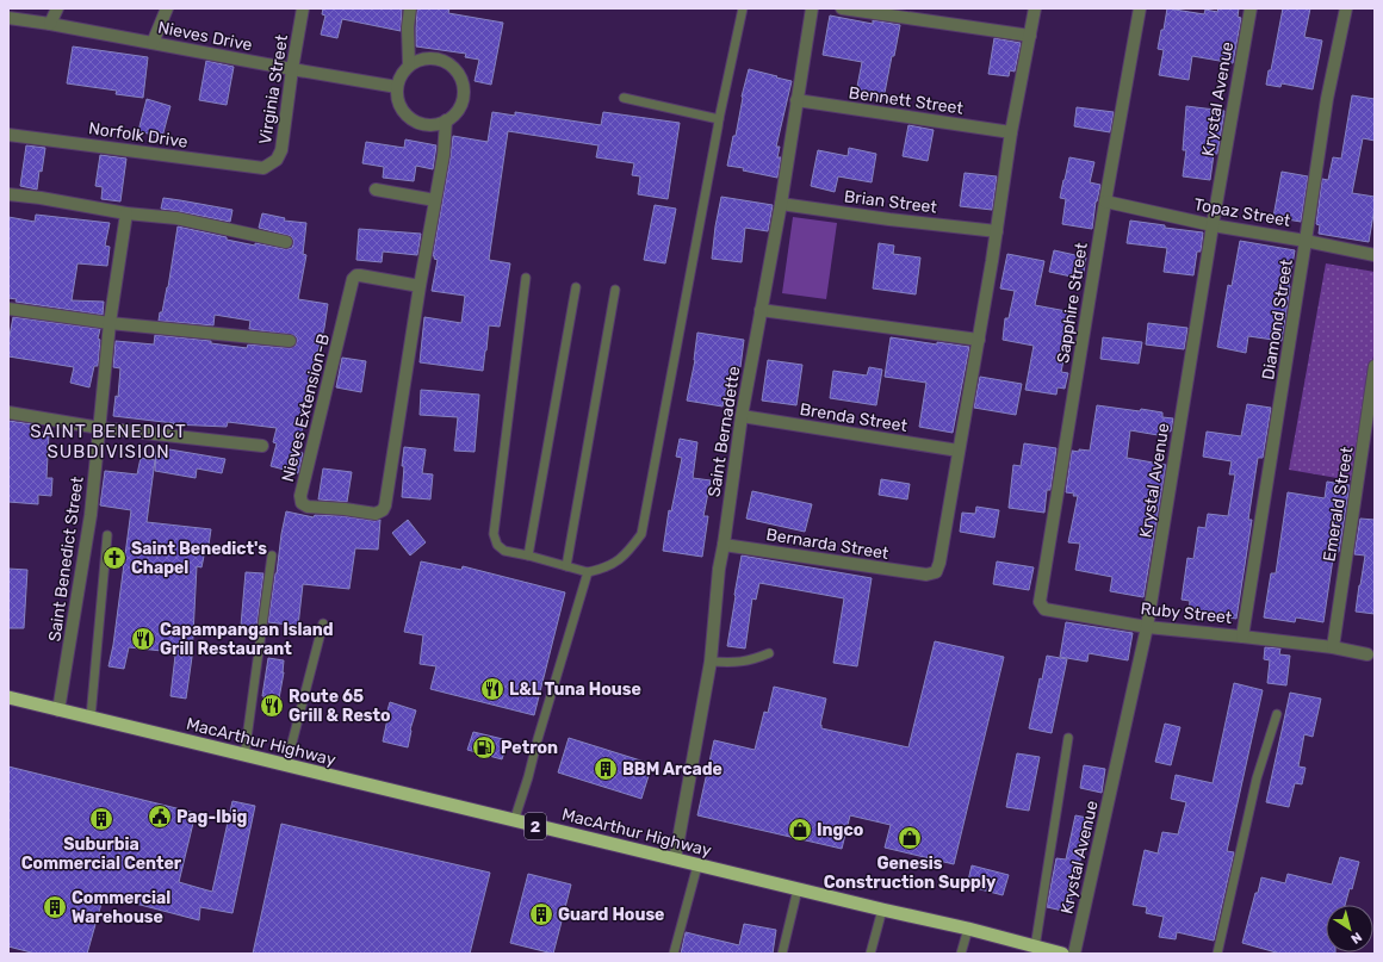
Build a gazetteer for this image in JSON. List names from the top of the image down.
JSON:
{
  "streets": {
    "highway": ["MacArthur Highway", "2"],
    "street": [
      "Nieves Drive",
      "Virginia Street",
      "Krystal Avenue",
      "Bennett Street",
      "Norfolk Drive",
      "Brian Street",
      "Topaz Street",
      "Sapphire Street",
      "Diamond Street",
      "Nieves Extension-B",
      "Brenda Street",
      "Saint Bernadette",
      "Emerald Street",
      "Bernarda Street",
      "Saint Benedict Street",
      "Ruby Street"
    ]
  },
  "crossings": [
    ["Nieves Drive", "Virginia Street"],
    ["Nieves Drive", "Nieves Extension-B"],
    ["Virginia Street", "Norfolk Drive"],
    ["Krystal Avenue", "Topaz Street"],
    ["Krystal Avenue", "Ruby Street"],
    ["Bennett Street", "Saint Bernadette"],
    ["Brian Street", "Saint Bernadette"],
    ["Topaz Street", "Sapphire Street"],
    ["Topaz Street", "Diamond Street"],
    ["Sapphire Street", "Ruby Street"],
    ["Diamond Street", "Ruby Street"],
    ["Brenda Street", "Saint Bernadette"],
    ["Brenda Street", "Bernarda Street"],
    ["Saint Bernadette", "Bernarda Street"],
    ["Saint Bernadette", "MacArthur Highway"],
    ["Emerald Street", "Ruby Street"],
    ["Saint Benedict Street", "MacArthur Highway"]
  ],
  "districts": ["SAINT BENEDICT SUBDIVISION"],
  "places": {
    "church": ["Saint Benedict's Chapel"],
    "restaurant": ["Capampangan Island Grill Restaurant", "L&L Tuna House", "Route 65 Grill & Resto"],
    "fuel station": ["Petron"],
    "building": [
      "BBM Arcade",
      "Suburbia Commercial Center",
      "Commercial Warehouse",
      "Guard House"
    ],
    "public building": ["Pag-Ibig"],
    "shop": ["Ingco", "Genesis Construction Supply"]
  },
  "north": "bottom right"
}
